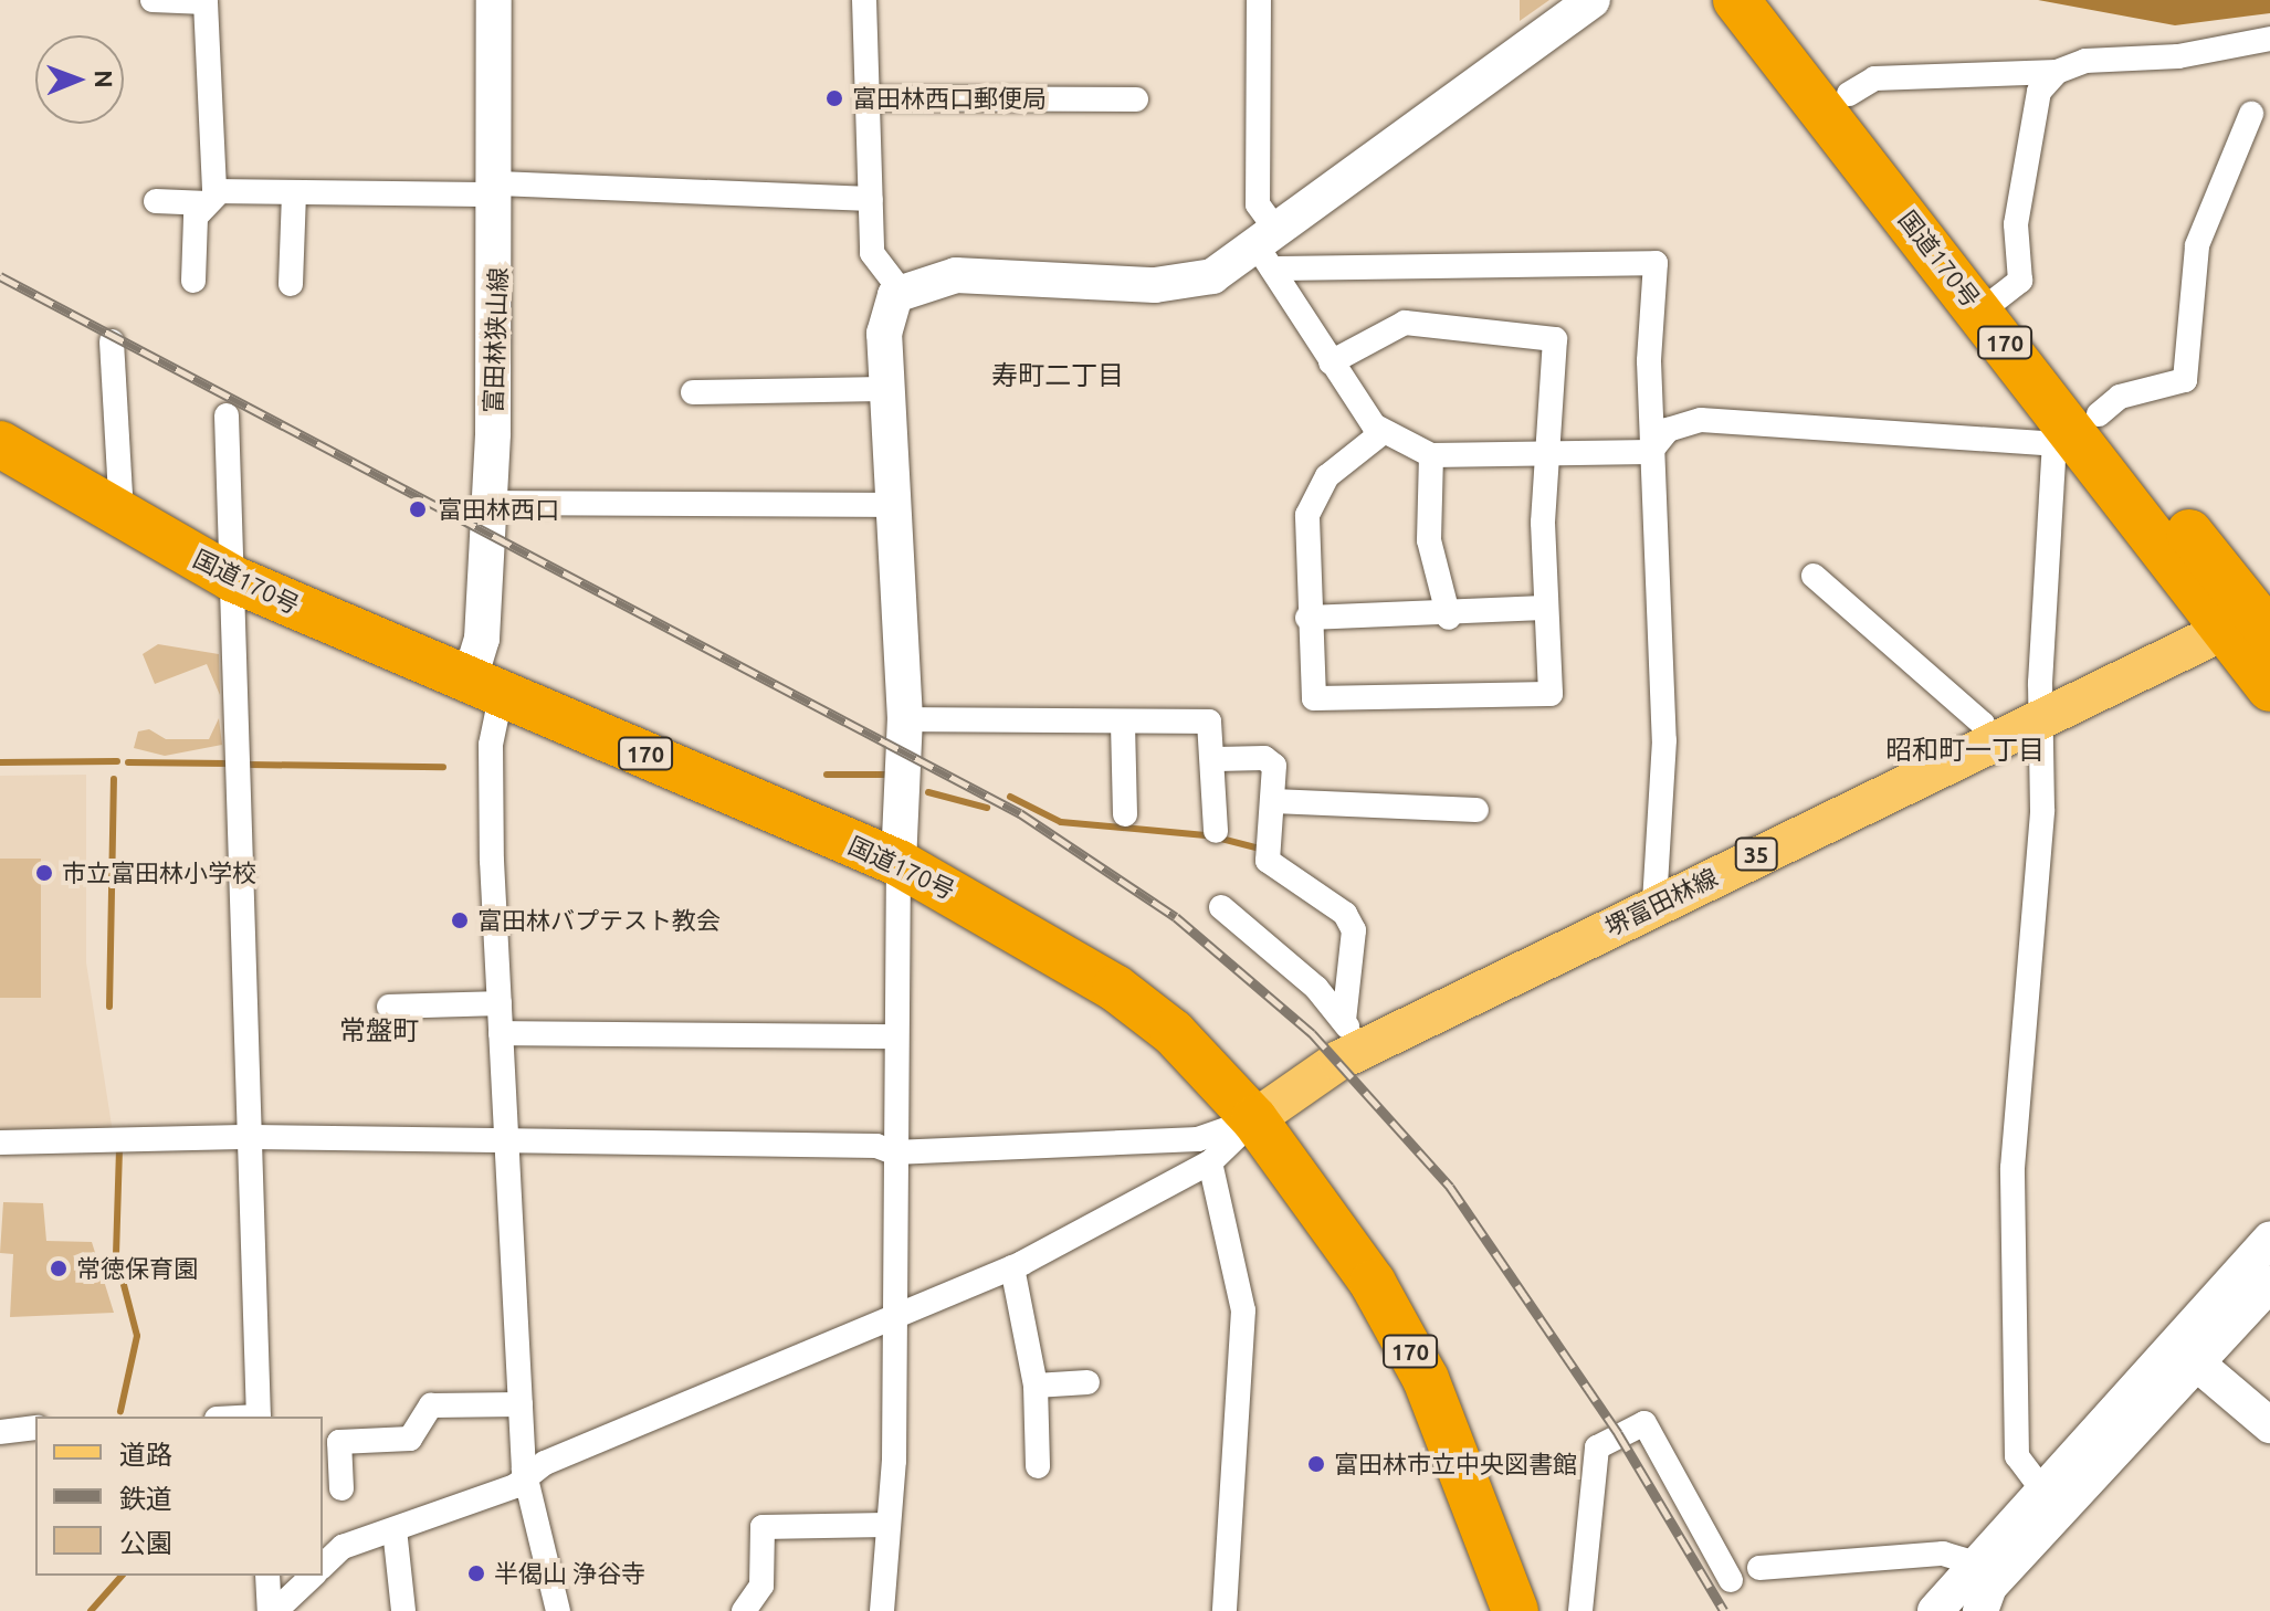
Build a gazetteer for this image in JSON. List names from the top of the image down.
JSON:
{
  "streets": {
    "highway": ["国道170号", "170"],
    "main road": ["35", "堺富田林線"],
    "street": ["富田林狭山線"]
  },
  "crossings": [
    ["国道170号", "富田林狭山線"],
    ["国道170号", "堺富田林線"]
  ],
  "districts": ["寿町二丁目", "昭和町一丁目", "常盤町"],
  "places": [
    "富田林西口郵便局",
    "富田林西口",
    "市立富田林小学校",
    "富田林バプテスト教会",
    "常徳保育園",
    "富田林市立中央図書館",
    "半偈山 浄谷寺"
  ],
  "legend": ["道路", "鉄道", "公園"],
  "north": "right"
}
